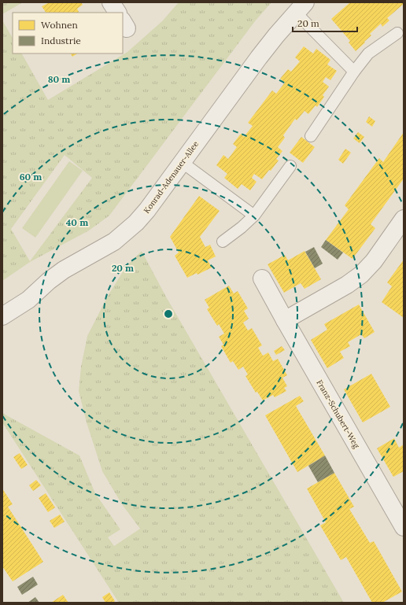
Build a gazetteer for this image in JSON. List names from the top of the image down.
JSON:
{
  "streets": {
    "street": ["Konrad-Adenauer-Allee", "Franz-Schubert-Weg"]
  },
  "legend": ["Wohnen", "Industrie"],
  "scale_bar": "20 m",
  "rings": [
    "80 m",
    "60 m",
    "40 m",
    "20 m"
  ]
}
